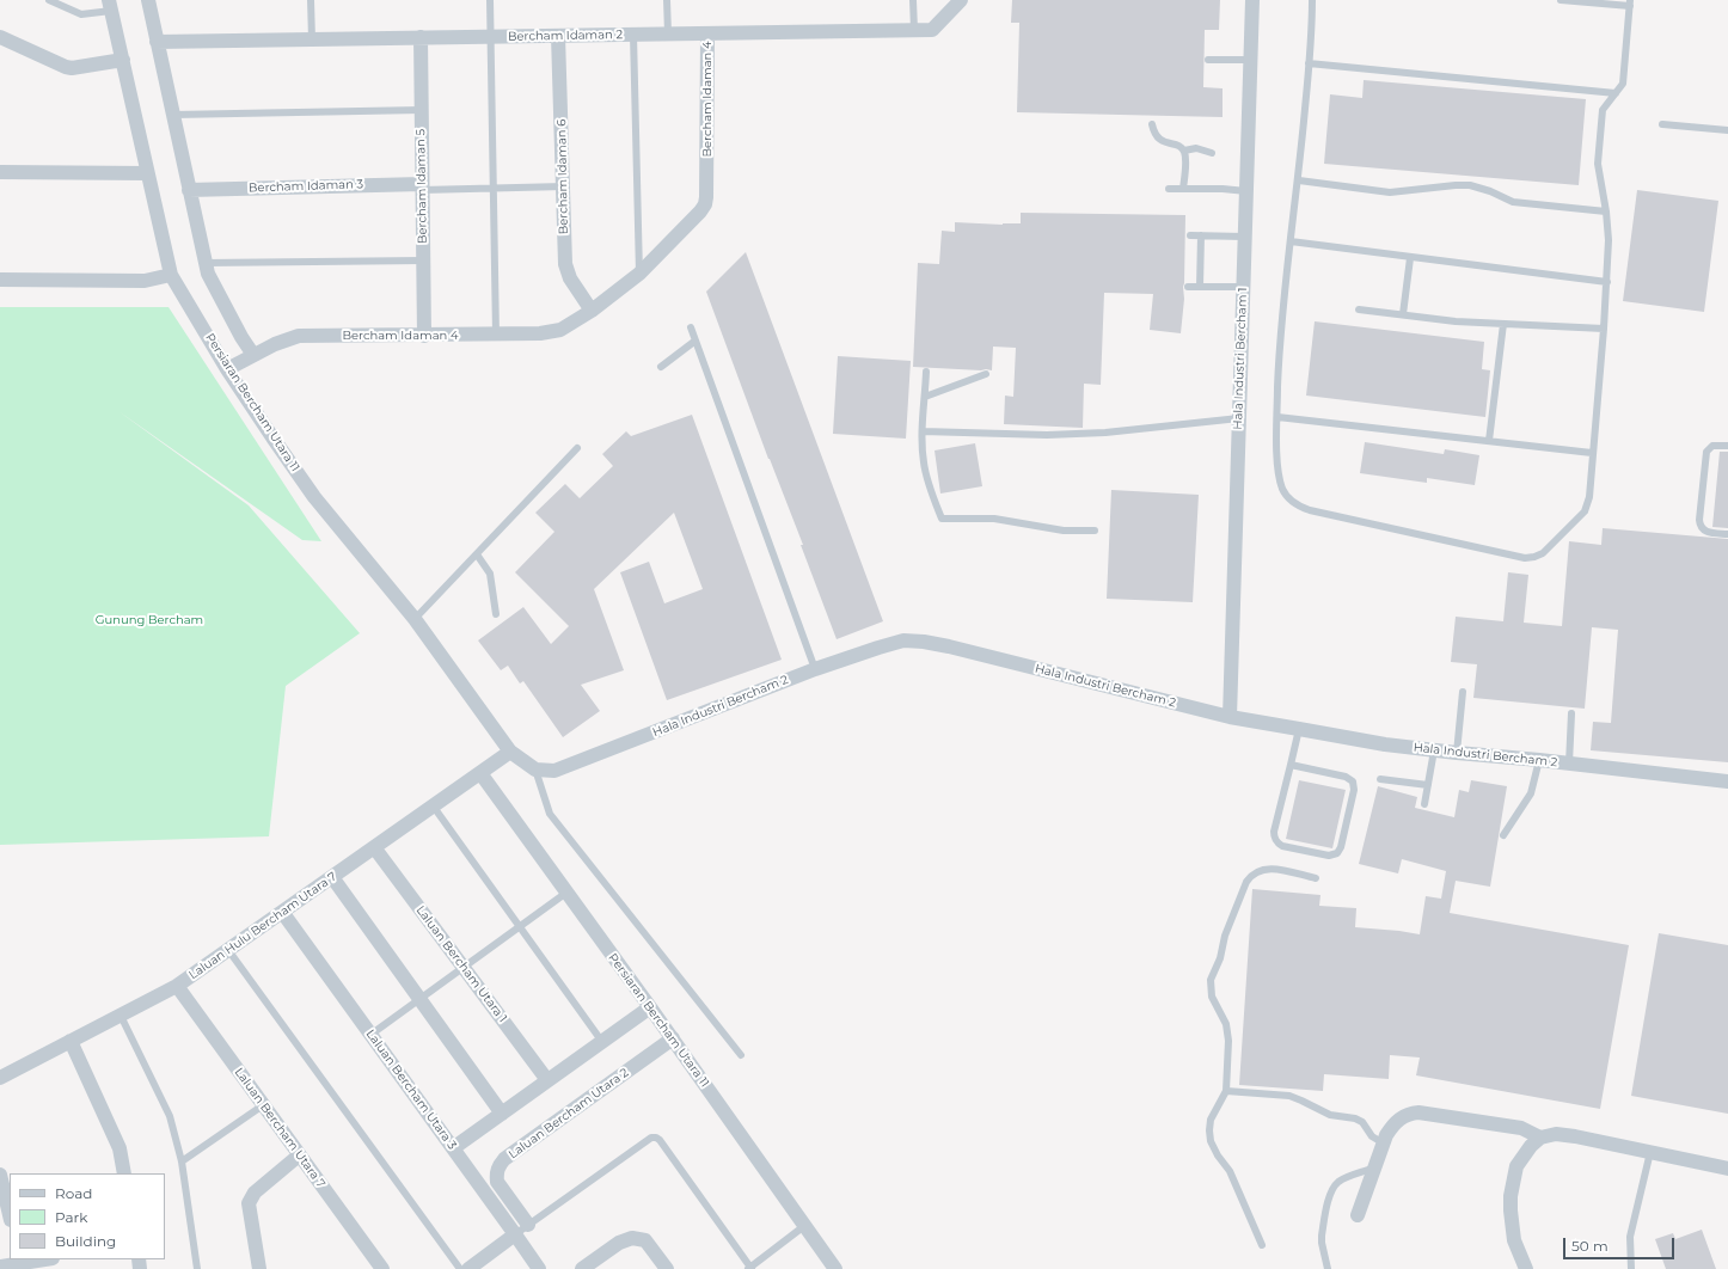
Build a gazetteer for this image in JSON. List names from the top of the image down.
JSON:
{
  "streets": {
    "street": [
      "Bercham Idaman 2",
      "Bercham Idaman 4",
      "Bercham Idaman 6",
      "Bercham Idaman 3",
      "Bercham Idaman 5",
      "Hala Industri Bercham 1",
      "Persiaran Bercham Utara 11",
      "Hala Industri Bercham 2",
      "Laluan Hulu Bercham Utara 7",
      "Laluan Bercham Utara 1",
      "Laluan Bercham Utara 3",
      "Laluan Bercham Utara 2",
      "Laluan Bercham Utara 7"
    ]
  },
  "crossings": [
    ["Bercham Idaman 2", "Bercham Idaman 4"],
    ["Bercham Idaman 2", "Bercham Idaman 6"],
    ["Bercham Idaman 2", "Bercham Idaman 5"],
    ["Bercham Idaman 4", "Bercham Idaman 6"],
    ["Bercham Idaman 4", "Bercham Idaman 5"],
    ["Bercham Idaman 4", "Persiaran Bercham Utara 11"],
    ["Bercham Idaman 3", "Bercham Idaman 5"],
    ["Hala Industri Bercham 1", "Hala Industri Bercham 2"],
    ["Persiaran Bercham Utara 11", "Laluan Hulu Bercham Utara 7"],
    ["Persiaran Bercham Utara 11", "Laluan Bercham Utara 2"],
    ["Laluan Hulu Bercham Utara 7", "Laluan Bercham Utara 1"],
    ["Laluan Hulu Bercham Utara 7", "Laluan Bercham Utara 3"],
    ["Laluan Hulu Bercham Utara 7", "Laluan Bercham Utara 7"]
  ],
  "parks": ["Gunung Bercham"],
  "legend": ["Road", "Park", "Building"],
  "scale_bar": "50 m"
}
